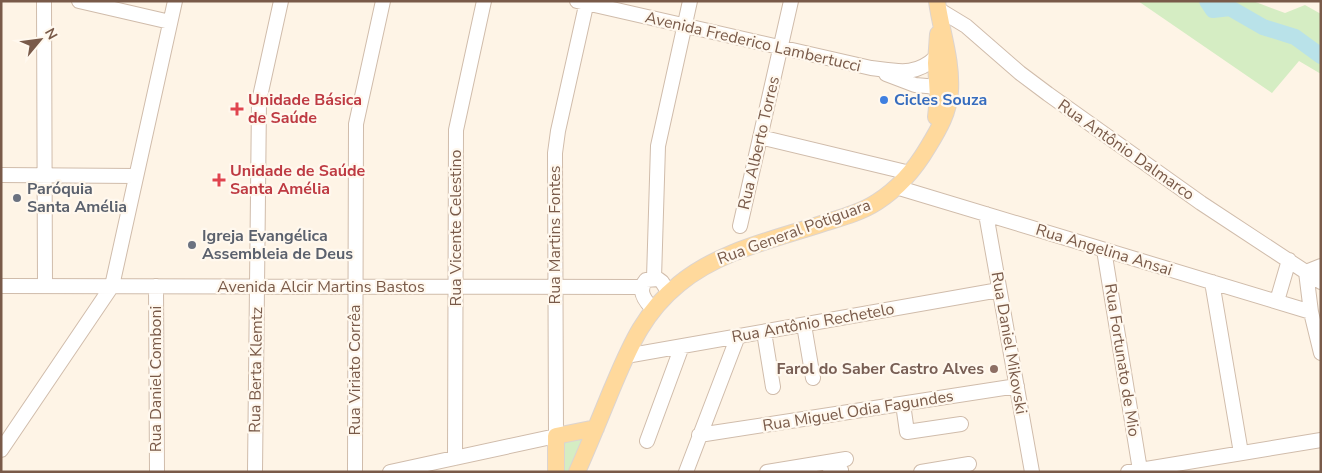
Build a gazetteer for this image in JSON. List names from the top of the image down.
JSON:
{
  "streets": {
    "main road": ["Rua General Potiguara", "Rua Martins Fontes"],
    "street": [
      "Avenida Frederico Lambertucci",
      "Rua Alberto Torres",
      "Rua Antônio Dalmarco",
      "Rua Vicente Celestino",
      "Rua Angelina Ansai",
      "Avenida Alcir Martins Bastos",
      "Rua Antônio Rechetelo",
      "Rua Daniel Mikovski",
      "Rua Fortunato de Mio",
      "Rua Berta Klemtz",
      "Rua Viriato Corrêa",
      "Rua Daniel Comboni",
      "Rua Miguel Odia Fagundes"
    ]
  },
  "crossings": [
    ["Avenida Frederico Lambertucci", "Rua Alberto Torres"],
    ["Avenida Frederico Lambertucci", "Rua General Potiguara"],
    ["Avenida Frederico Lambertucci", "Rua Martins Fontes"],
    ["Rua Antônio Dalmarco", "Rua General Potiguara"],
    ["Rua Vicente Celestino", "Avenida Alcir Martins Bastos"],
    ["Rua General Potiguara", "Rua Angelina Ansai"],
    ["Rua General Potiguara", "Rua Antônio Rechetelo"],
    ["Rua Martins Fontes", "Avenida Alcir Martins Bastos"],
    ["Rua Angelina Ansai", "Rua Daniel Mikovski"],
    ["Rua Angelina Ansai", "Rua Fortunato de Mio"],
    ["Avenida Alcir Martins Bastos", "Rua Berta Klemtz"],
    ["Avenida Alcir Martins Bastos", "Rua Viriato Corrêa"],
    ["Avenida Alcir Martins Bastos", "Rua Daniel Comboni"],
    ["Rua Antônio Rechetelo", "Rua Daniel Mikovski"],
    ["Rua Daniel Mikovski", "Rua Miguel Odia Fagundes"]
  ],
  "places": {
    "other": [
      "Cicles Souza",
      "Paróquia Santa Amélia",
      "Igreja Evangélica Assembleia de Deus",
      "Farol do Saber Castro Alves"
    ],
    "health": ["Unidade Básica de Saúde", "Unidade de Saúde Santa Amélia"]
  },
  "north": "top right"
}
